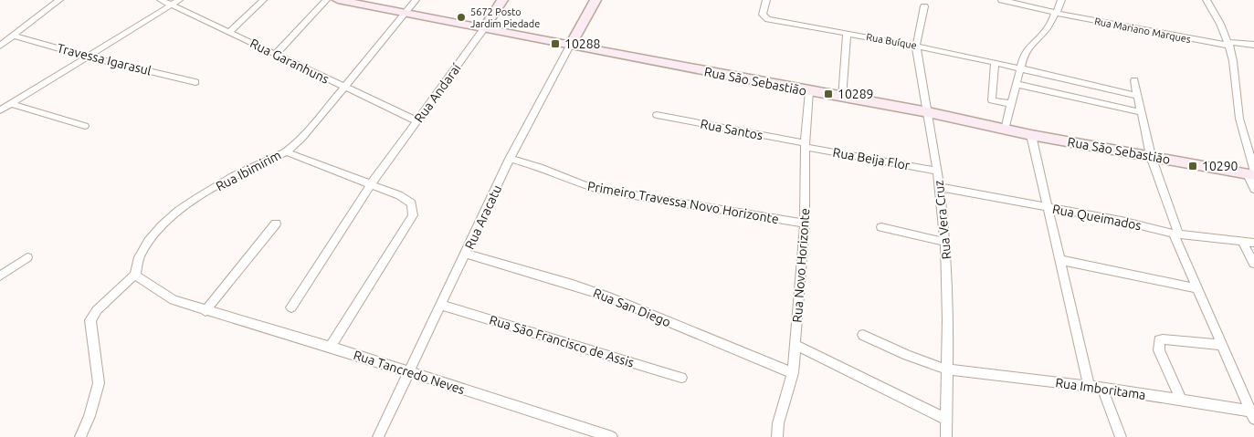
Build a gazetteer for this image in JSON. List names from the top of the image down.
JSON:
{
  "streets": {
    "street": [
      "Rua Mariano Marques",
      "Rua Buíque",
      "Travessa Igarasul",
      "Rua Garanhuns",
      "Rua São Sebastião",
      "Rua Andaraí",
      "Rua Santos",
      "Rua Beija Flor",
      "Rua Ibimirim",
      "Primeiro Travessa Novo Horizonte",
      "Rua Aracatu",
      "Rua Queimados",
      "Rua Vera Cruz",
      "Rua Novo Horizonte",
      "Rua San Diego",
      "Rua São Francisco de Assis",
      "Rua Tancredo Neves",
      "Rua Imboritama"
    ]
  },
  "crossings": [
    ["Rua Buíque", "Rua Vera Cruz"],
    ["Rua Garanhuns", "Rua Andaraí"],
    ["Rua Garanhuns", "Rua Ibimirim"],
    ["Rua São Sebastião", "Rua Andaraí"],
    ["Rua São Sebastião", "Rua Ibimirim"],
    ["Rua São Sebastião", "Rua Aracatu"],
    ["Rua São Sebastião", "Rua Vera Cruz"],
    ["Rua São Sebastião", "Rua Novo Horizonte"],
    ["Rua Santos", "Rua Beija Flor"],
    ["Rua Santos", "Rua Novo Horizonte"],
    ["Rua Beija Flor", "Rua Vera Cruz"],
    ["Rua Beija Flor", "Rua Novo Horizonte"],
    ["Rua Ibimirim", "Rua Tancredo Neves"],
    ["Primeiro Travessa Novo Horizonte", "Rua Aracatu"],
    ["Primeiro Travessa Novo Horizonte", "Rua Novo Horizonte"],
    ["Rua Aracatu", "Rua San Diego"],
    ["Rua Aracatu", "Rua São Francisco de Assis"],
    ["Rua Aracatu", "Rua Tancredo Neves"],
    ["Rua Queimados", "Rua Vera Cruz"],
    ["Rua Vera Cruz", "Rua Imboritama"],
    ["Rua Novo Horizonte", "Rua San Diego"]
  ],
  "places": {
    "other": ["5672 Posto Jardim Piedade"],
    "transit": ["10288", "10289", "10290"]
  }
}
